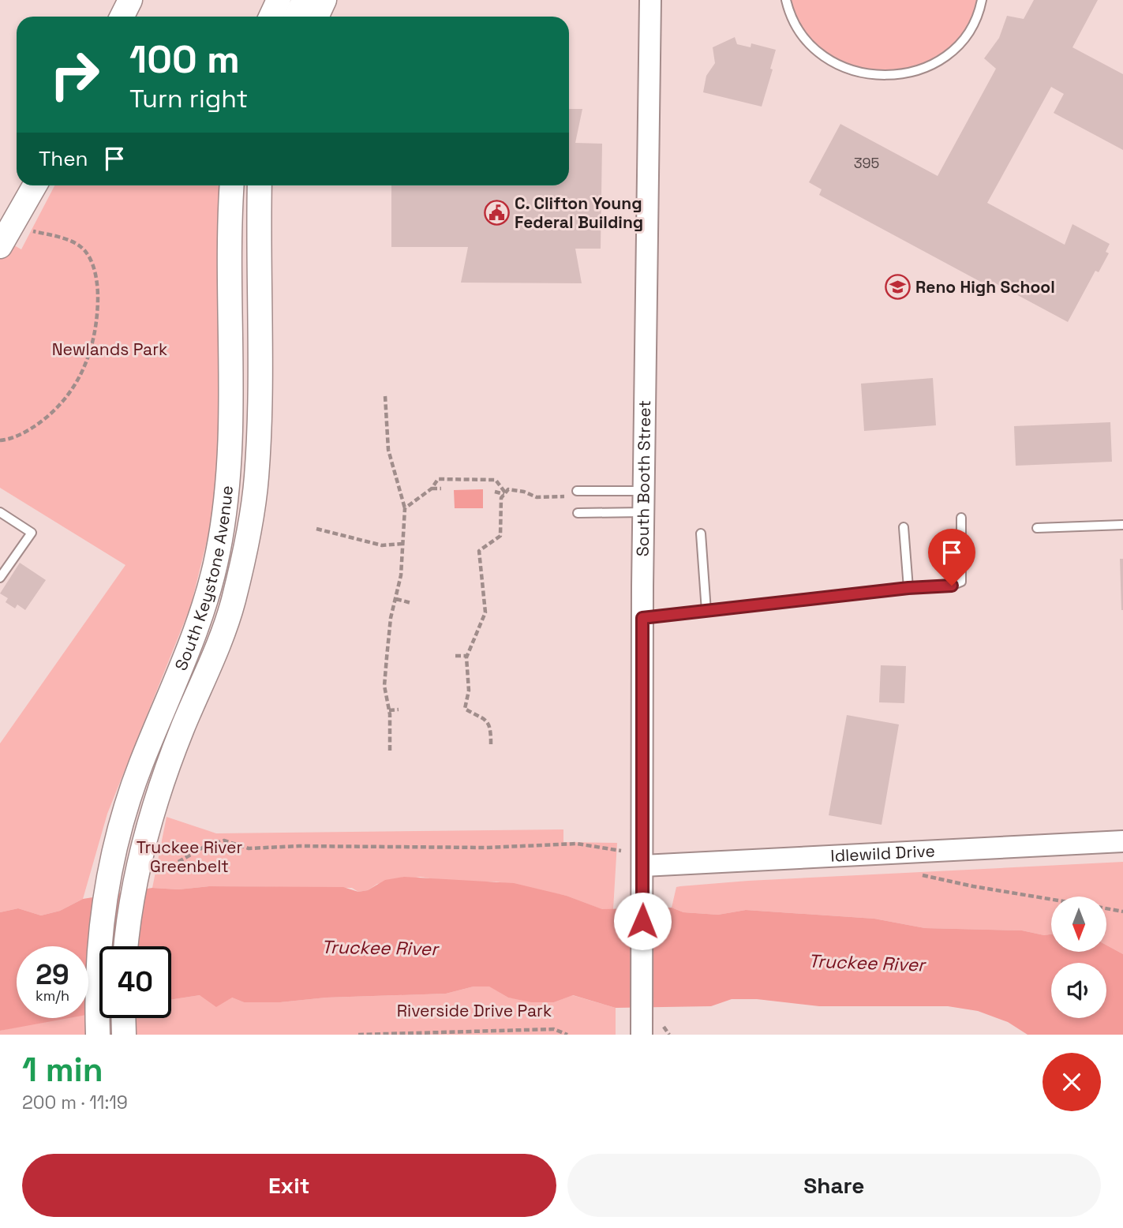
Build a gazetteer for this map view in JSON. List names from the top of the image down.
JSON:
{
  "streets": {
    "main road": ["South Keystone Avenue"],
    "street": ["South Booth Street", "Idlewild Drive"]
  },
  "crossings": [
    ["South Booth Street", "Idlewild Drive"]
  ],
  "water": ["Truckee River"],
  "parks": ["Newlands Park", "Truckee River Greenbelt", "Riverside Drive Park"],
  "places": {
    "public building": ["C. Clifton Young Federal Building"],
    "school or university": ["Reno High School"]
  },
  "house_numbers": ["395"],
  "north": "bottom",
  "page": {
    "turn": ["100 m", "Turn right"],
    "then": "Then",
    "speed": "29 km/h",
    "limit": "40",
    "heading": ["1 min", "200 m · 11:19"],
    "buttons": ["Exit", "Share"]
  }
}
